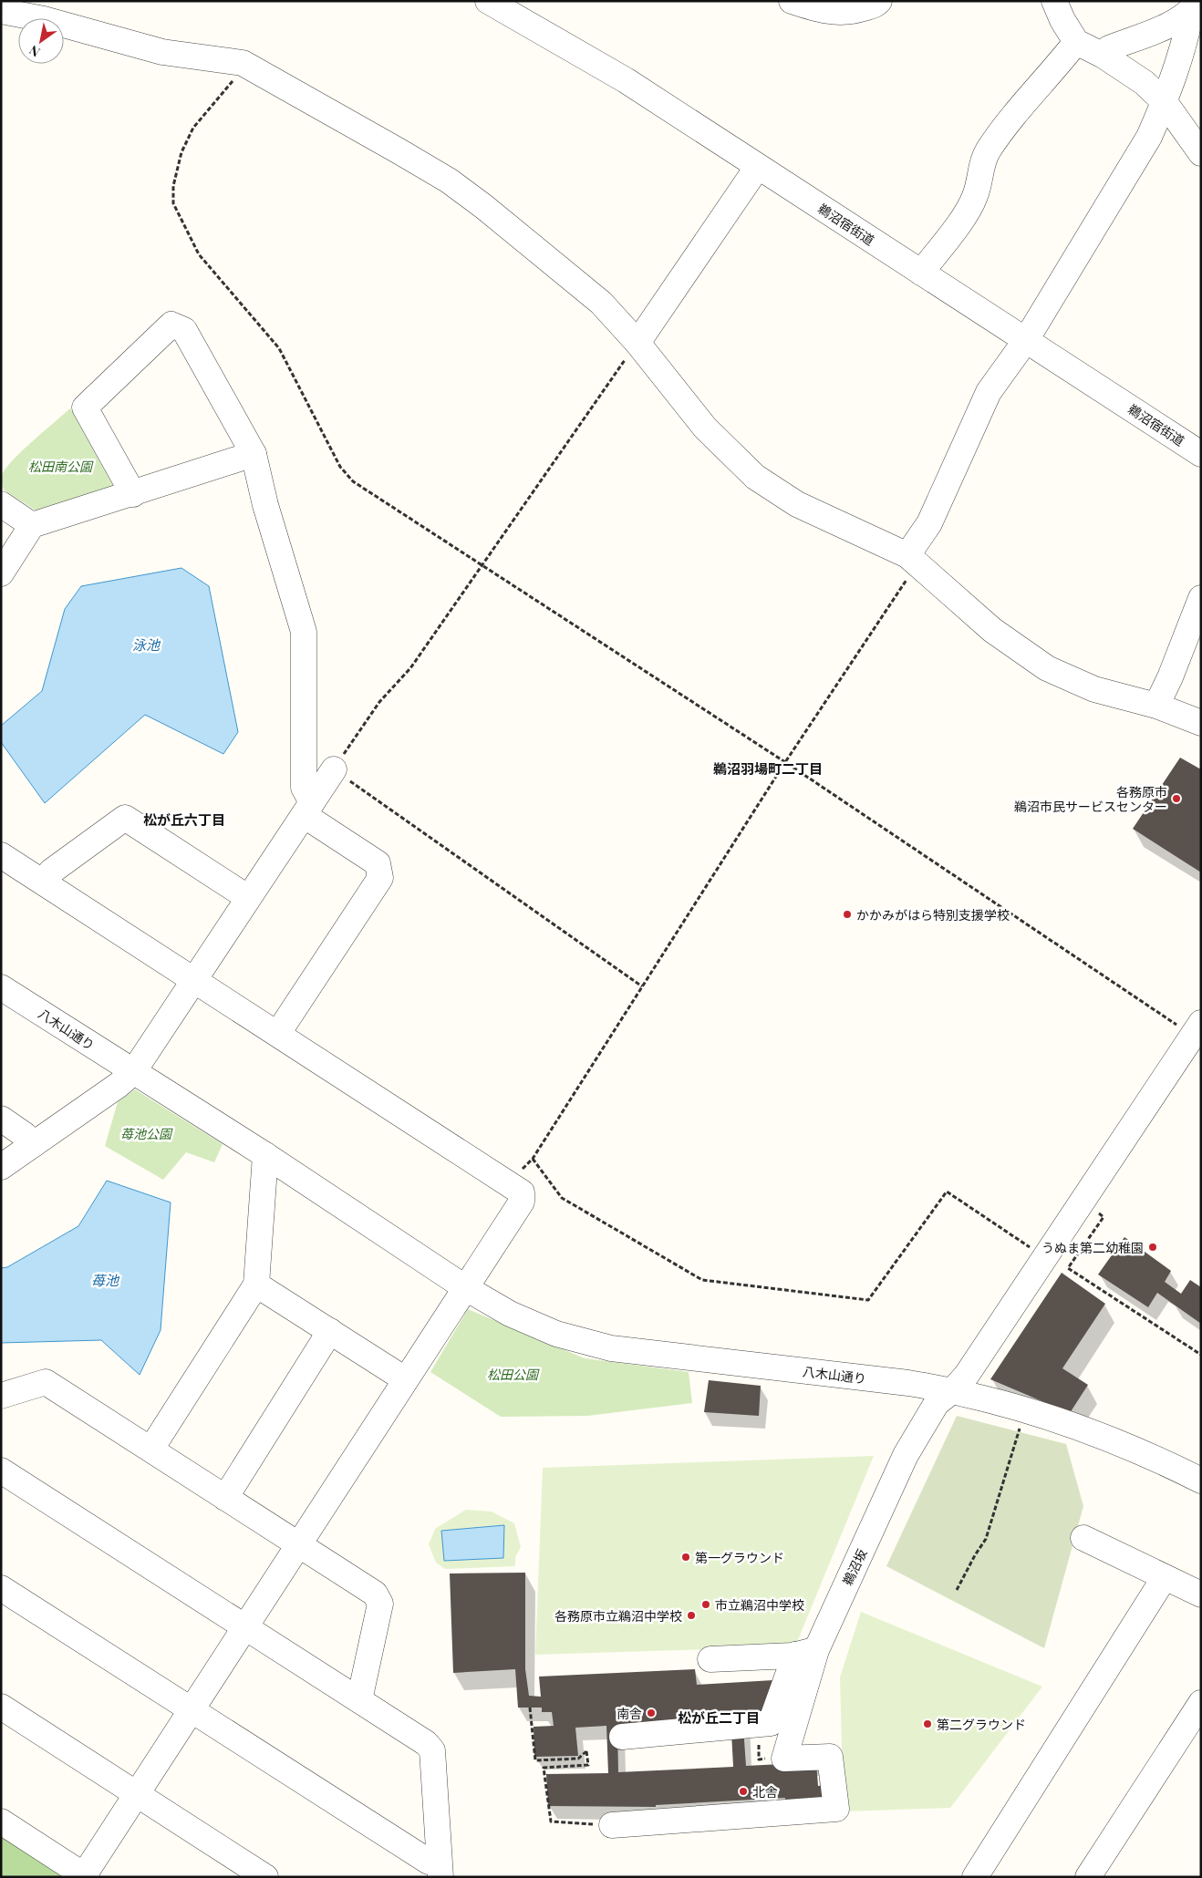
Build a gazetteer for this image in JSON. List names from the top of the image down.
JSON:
{
  "streets": {
    "street": ["鵜沼宿街道", "八木山通り", "鵜沼坂"]
  },
  "crossings": [
    ["八木山通り", "鵜沼坂"]
  ],
  "districts": ["鵜沼羽場町二丁目", "松が丘六丁目", "松が丘二丁目"],
  "water": ["泳池", "苺池"],
  "parks": ["松田南公園", "苺池公園", "松田公園"],
  "places": [
    "各務原市 鵜沼市民サービスセンター",
    "かかみがはら特別支援学校",
    "うぬま第二幼稚園",
    "第一グラウンド",
    "市立鵜沼中学校",
    "各務原市立鵜沼中学校",
    "南舎",
    "第二グラウンド",
    "北舎"
  ],
  "north": "bottom left"
}
